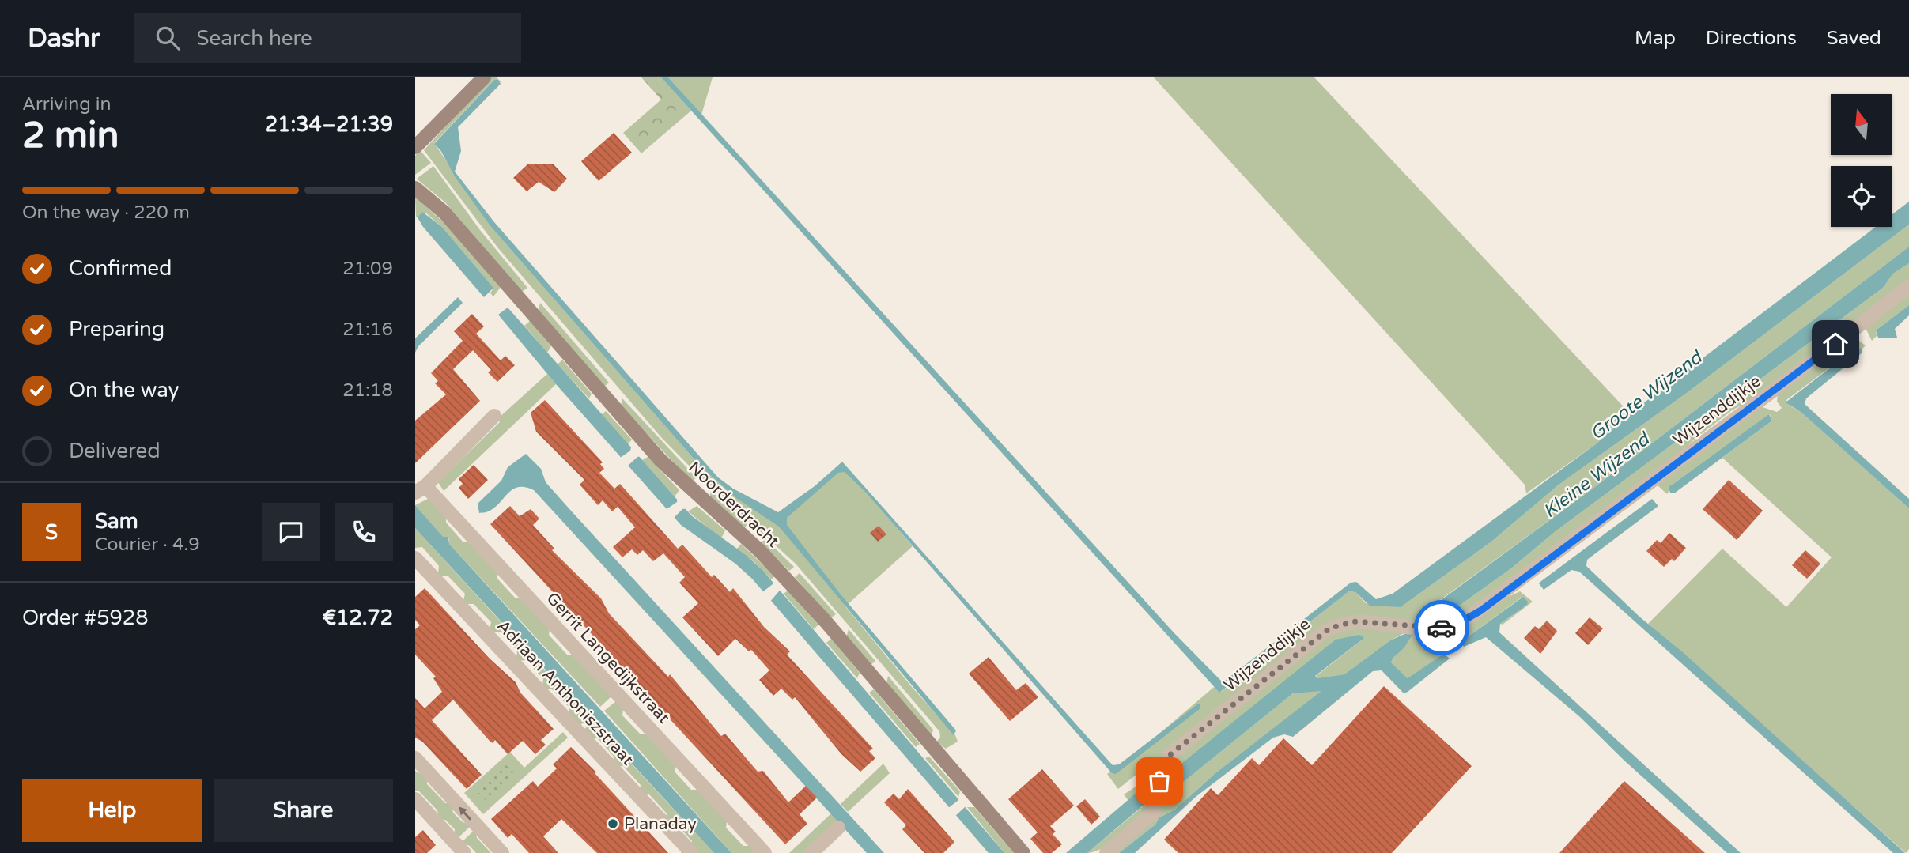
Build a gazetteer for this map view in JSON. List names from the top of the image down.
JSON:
{
  "streets": {
    "street": [
      "Wijzenddijkje",
      "Noorderdracht",
      "Gerrit Langedijkstraat",
      "Adriaan Anthoniszstraat"
    ]
  },
  "water": ["Groote Wijzend", "Kleine Wijzend"],
  "places": ["Planaday"],
  "north": "top",
  "page": {
    "header": "Dashr",
    "search": "Search here",
    "nav": ["Map", "Directions", "Saved"],
    "heading": ["2 min", "Arriving in", "21:34–21:39"],
    "panel": [
      "Sam",
      "Courier · 4.9",
      "Order #5928",
      "€12.72"
    ],
    "bar": "On the way · 220 m",
    "list": [
      ["Confirmed", "21:09"],
      ["Preparing", "21:16"],
      ["On the way", "21:18"],
      "Delivered"
    ],
    "round": "S",
    "buttons": ["Help", "Share"]
  }
}
